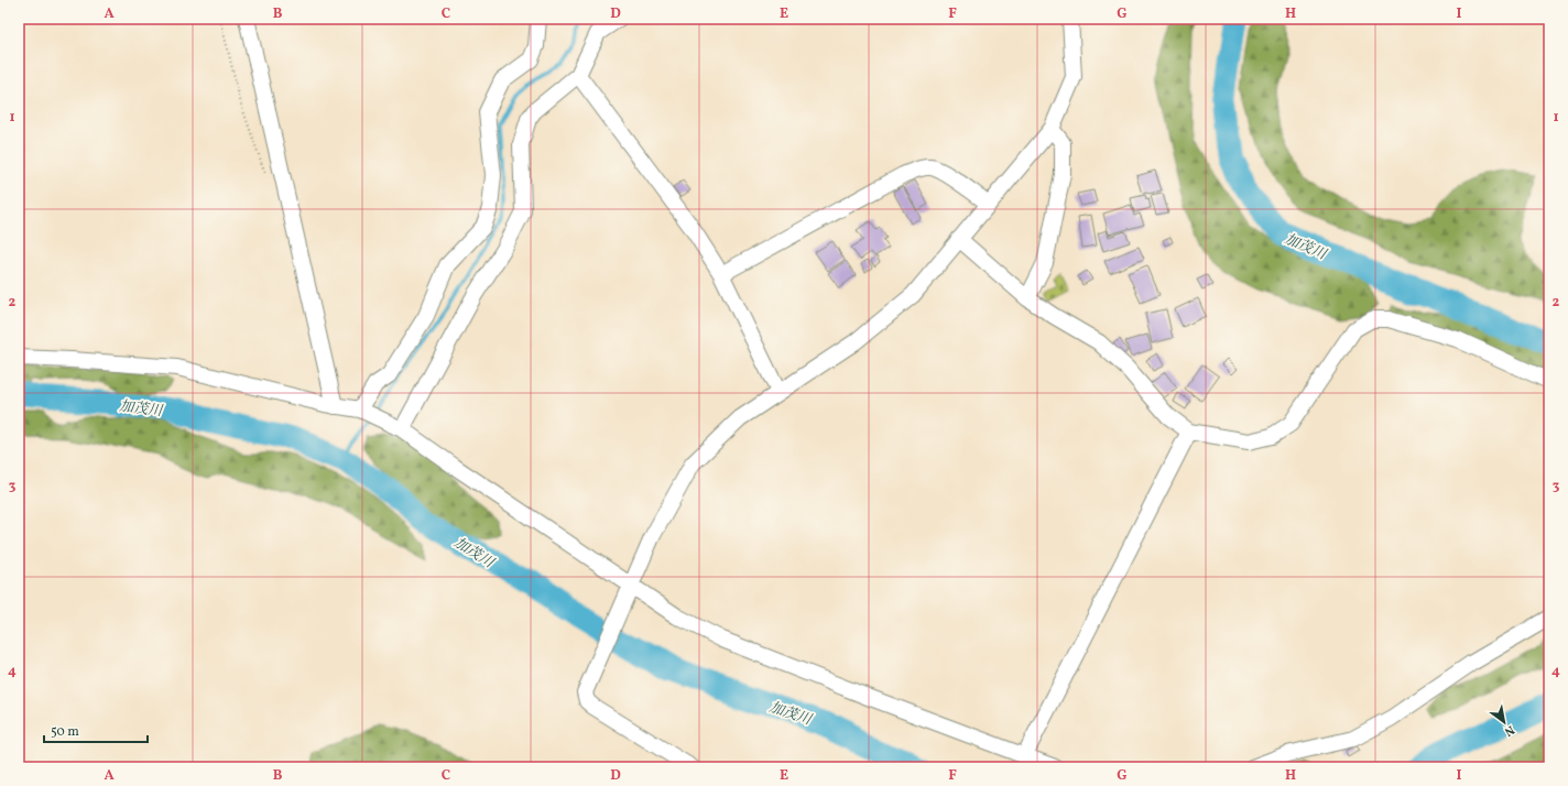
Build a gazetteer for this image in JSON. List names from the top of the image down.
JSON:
{
  "water": ["加茂川"],
  "scale_bar": "50 m",
  "north": "bottom right",
  "grid": {
    "columns": [
      "A",
      "B",
      "C",
      "D",
      "E",
      "F",
      "G",
      "H",
      "I"
    ],
    "rows": [
      "1",
      "2",
      "3",
      "4"
    ]
  }
}
